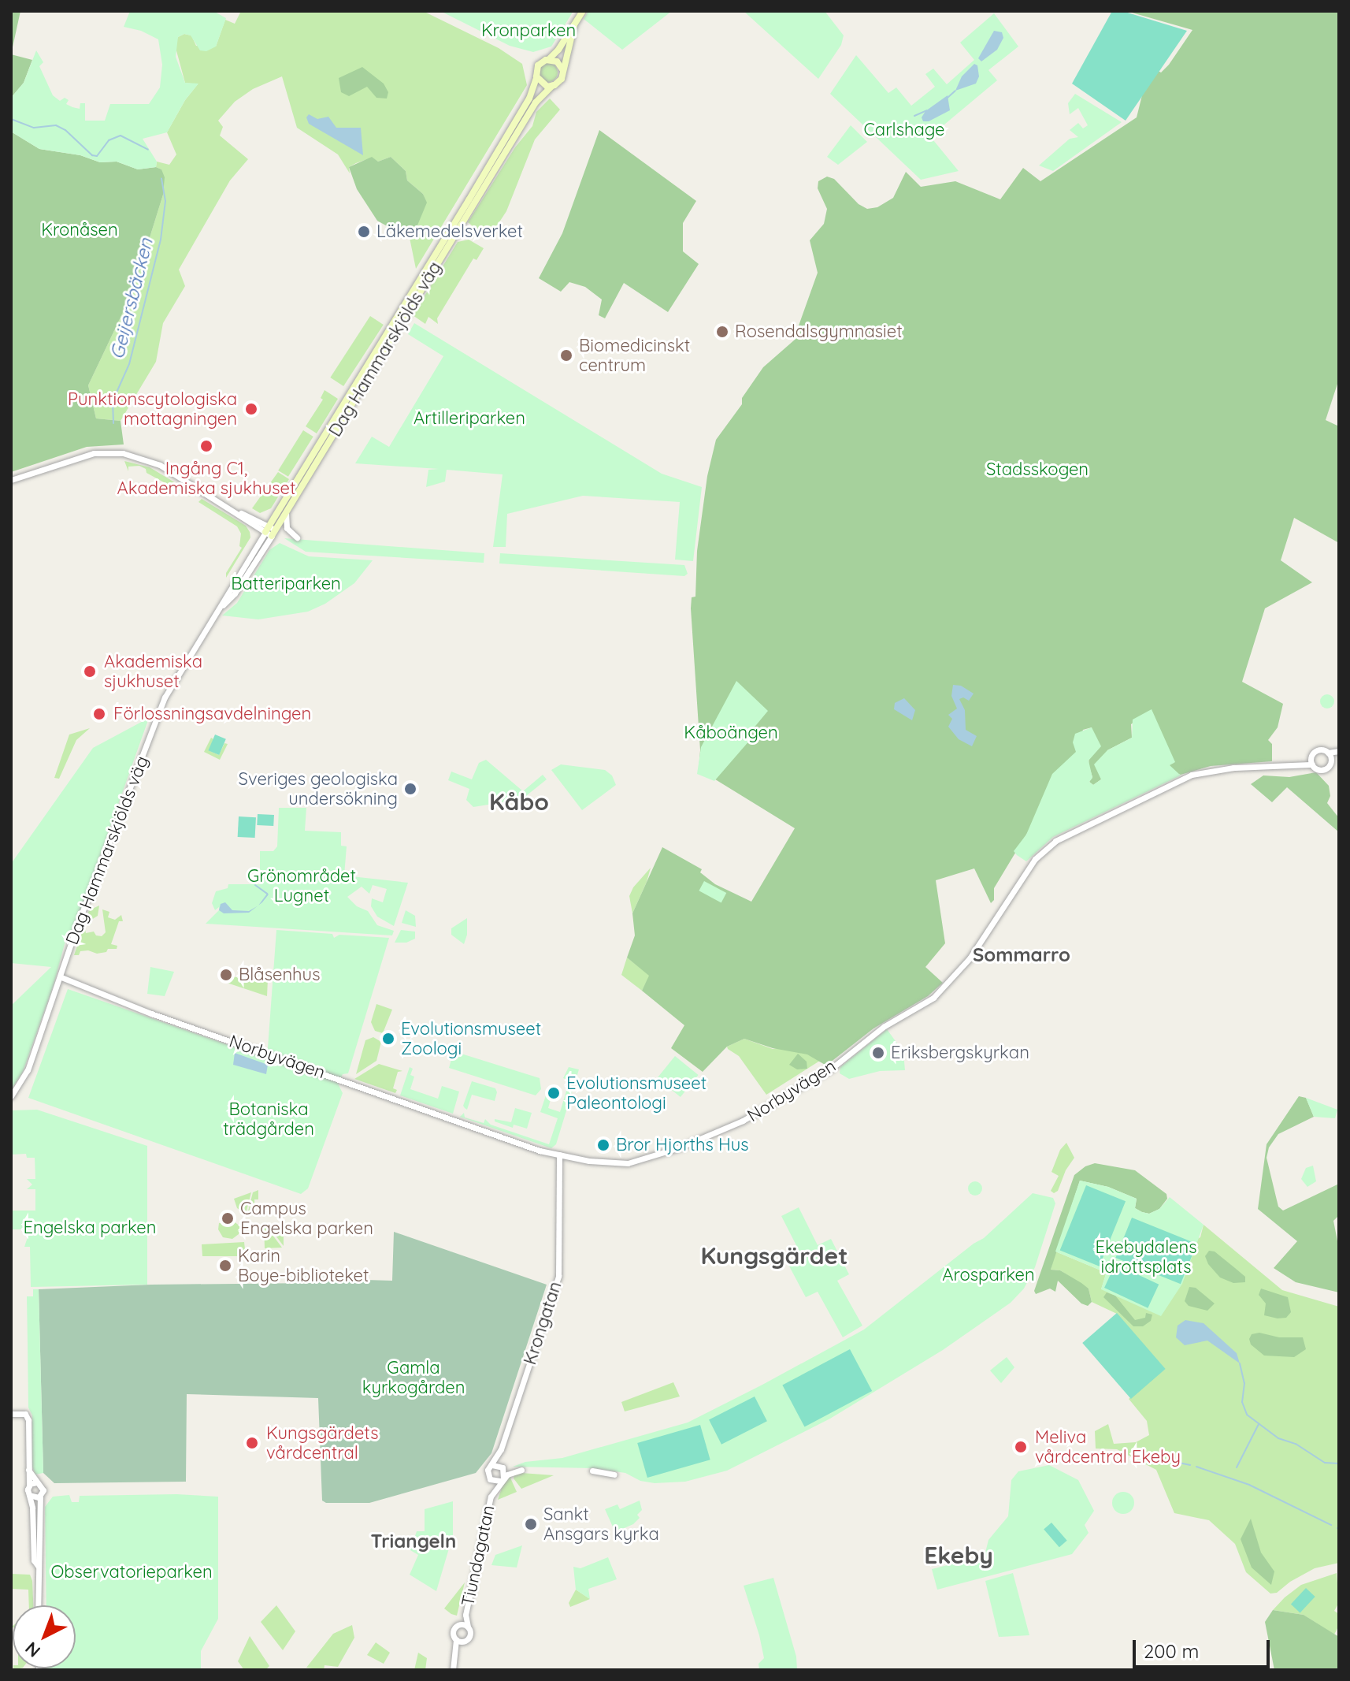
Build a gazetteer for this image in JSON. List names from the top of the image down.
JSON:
{
  "streets": {
    "main road": ["Dag Hammarskjölds väg"],
    "street": ["Norbyvägen", "Krongatan", "Tiundagatan"]
  },
  "crossings": [
    ["Dag Hammarskjölds väg", "Norbyvägen"],
    ["Norbyvägen", "Krongatan"],
    ["Krongatan", "Tiundagatan"]
  ],
  "districts": [
    "Kåbo",
    "Sommarro",
    "Kungsgärdet",
    "Triangeln",
    "Ekeby"
  ],
  "water": ["Geijersbäcken"],
  "parks": [
    "Kronparken",
    "Carlshage",
    "Kronåsen",
    "Artilleriparken",
    "Stadsskogen",
    "Batteriparken",
    "Kåboängen",
    "Grönområdet Lugnet",
    "Botaniska trädgården",
    "Engelska parken",
    "Ekebydalens idrottsplats",
    "Arosparken",
    "Gamla kyrkogården",
    "Observatorieparken"
  ],
  "places": [
    "Läkemedelsverket",
    "Rosendalsgymnasiet",
    "Biomedicinskt centrum",
    "Punktionscytologiska mottagningen",
    "Ingång C1, Akademiska sjukhuset",
    "Akademiska sjukhuset",
    "Förlossningsavdelningen",
    "Sveriges geologiska undersökning",
    "Blåsenhus",
    "Evolutionsmuseet Zoologi",
    "Eriksbergskyrkan",
    "Evolutionsmuseet Paleontologi",
    "Bror Hjorths Hus",
    "Campus Engelska parken",
    "Karin Boye-biblioteket",
    "Kungsgärdets vårdcentral",
    "Meliva vårdcentral Ekeby",
    "Sankt Ansgars kyrka"
  ],
  "scale_bar": "200 m",
  "north": "bottom left"
}
